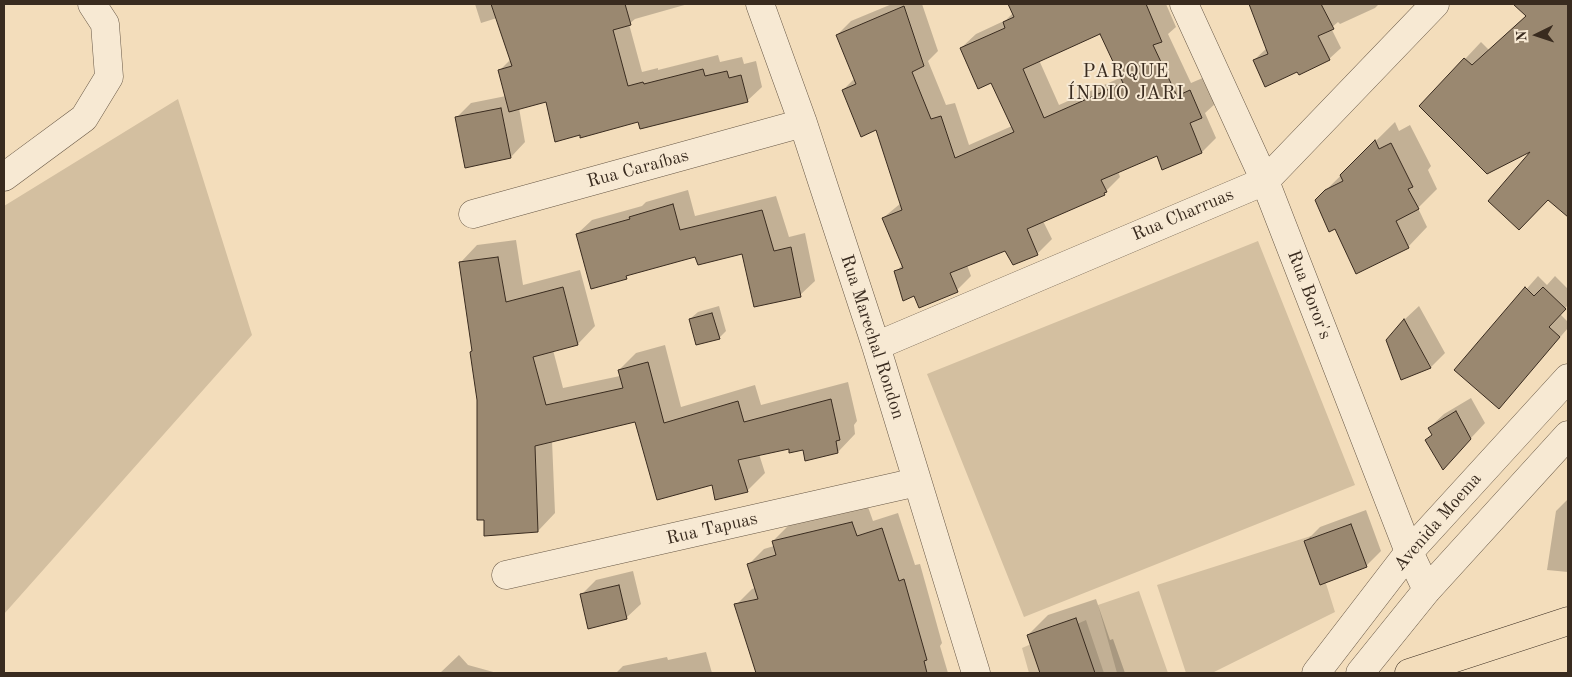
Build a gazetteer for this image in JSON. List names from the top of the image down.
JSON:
{
  "streets": {
    "street": [
      "Rua Caraíbas",
      "Rua Charruas",
      "Rua Boror's",
      "Rua Marechal Rondon",
      "Avenida Moema",
      "Rua Tapuas"
    ]
  },
  "crossings": [
    ["Rua Caraíbas", "Rua Marechal Rondon"],
    ["Rua Charruas", "Rua Boror's"],
    ["Rua Charruas", "Rua Marechal Rondon"],
    ["Rua Boror's", "Avenida Moema"],
    ["Rua Marechal Rondon", "Rua Tapuas"]
  ],
  "districts": ["PARQUE ÍNDIO JARI"],
  "north": "left"
}
